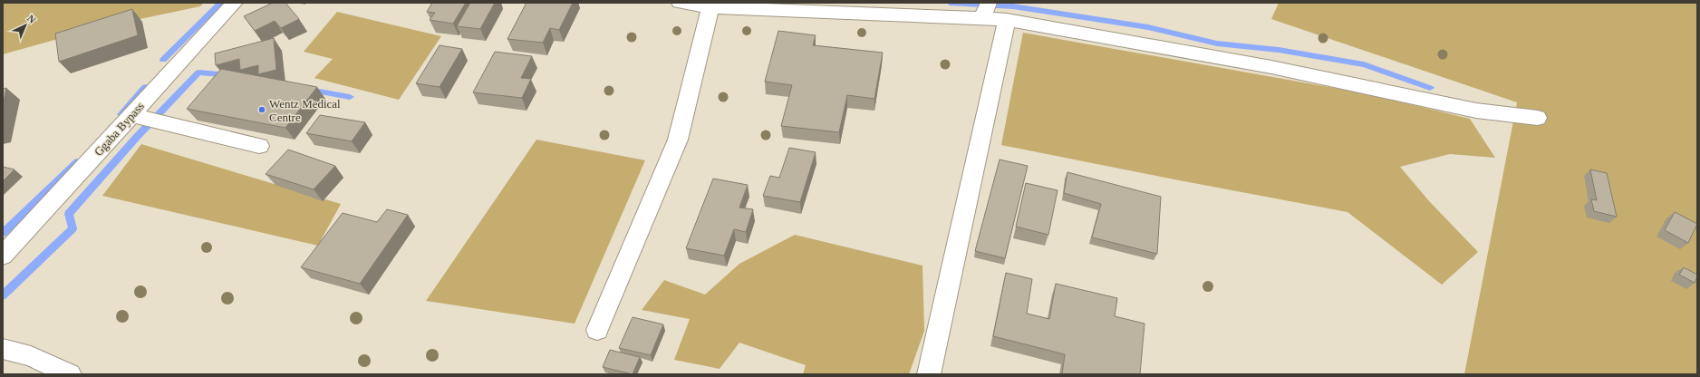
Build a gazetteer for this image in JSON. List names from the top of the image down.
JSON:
{
  "streets": {
    "street": ["Ggaba Bypass"]
  },
  "places": ["Wentz Medical Centre"],
  "north": "top right"
}
